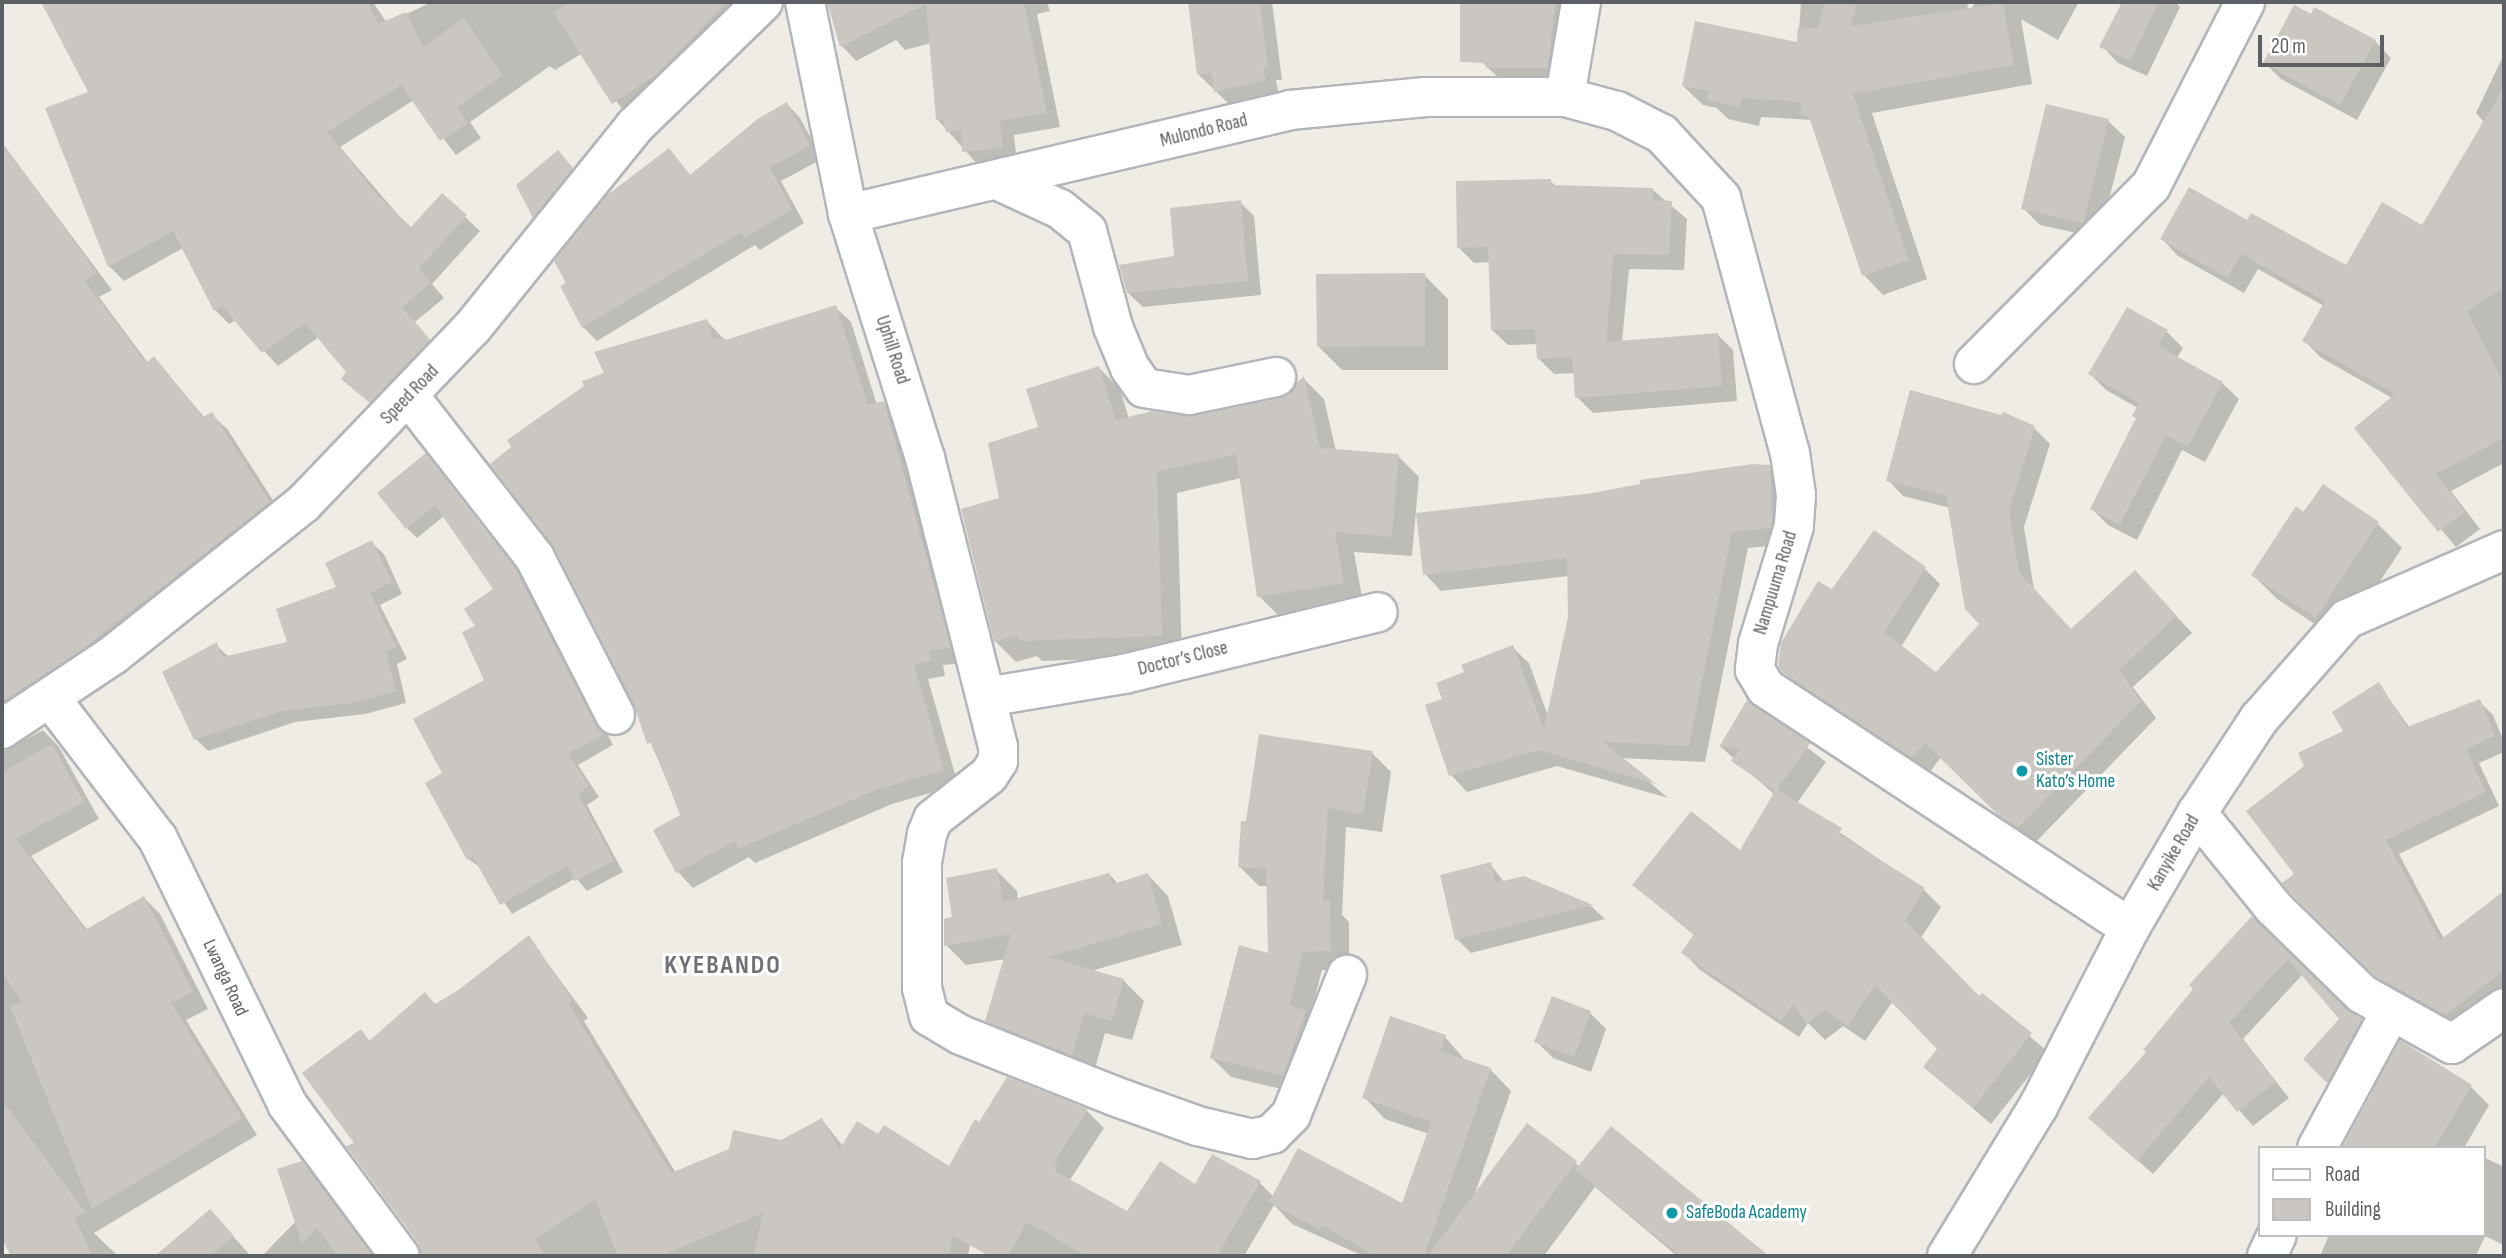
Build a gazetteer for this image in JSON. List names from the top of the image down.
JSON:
{
  "streets": {
    "street": [
      "Mulondo Road",
      "Uphill Road",
      "Speed Road",
      "Nampuuma Road",
      "Doctor’s Close",
      "Kanyike Road",
      "Lwanga Road"
    ]
  },
  "crossings": [
    ["Mulondo Road", "Uphill Road"],
    ["Mulondo Road", "Nampuuma Road"],
    ["Uphill Road", "Doctor’s Close"],
    ["Speed Road", "Lwanga Road"],
    ["Nampuuma Road", "Kanyike Road"]
  ],
  "districts": ["KYEBANDO"],
  "places": ["Sister Kato’s Home", "SafeBoda Academy"],
  "legend": ["Road", "Building"],
  "scale_bar": "20 m"
}
